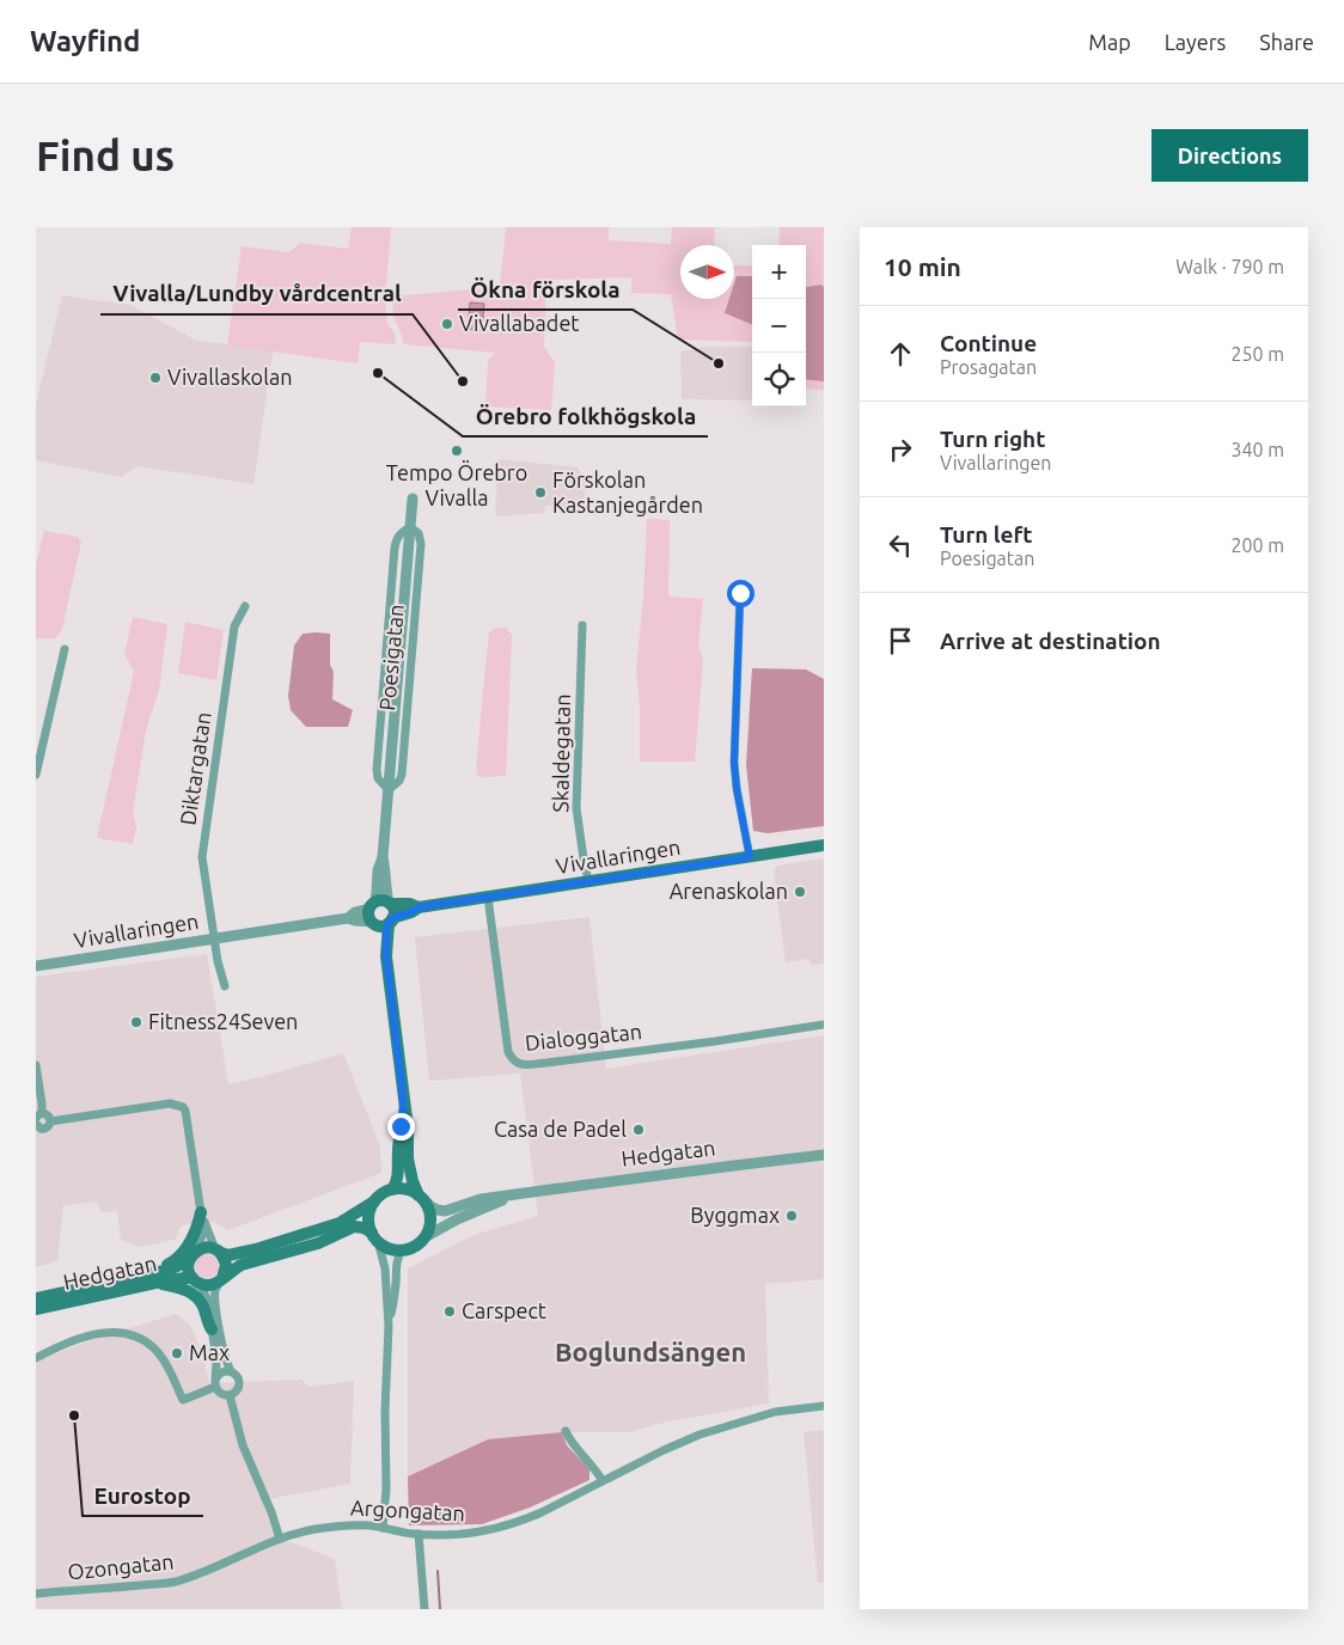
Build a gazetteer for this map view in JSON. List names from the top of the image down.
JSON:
{
  "streets": {
    "main road": ["Vivallaringen", "Hedgatan"],
    "street": [
      "Poesigatan",
      "Skaldegatan",
      "Diktargatan",
      "Dialoggatan",
      "Argongatan",
      "Ozongatan"
    ]
  },
  "crossings": [
    ["Poesigatan", "Vivallaringen"],
    ["Skaldegatan", "Vivallaringen"],
    ["Diktargatan", "Vivallaringen"],
    ["Vivallaringen", "Dialoggatan"],
    ["Argongatan", "Ozongatan"]
  ],
  "districts": ["Boglundsängen"],
  "places": [
    "Vivallabadet",
    "Ökna förskola",
    "Örebro folkhögskola",
    "Vivallaskolan",
    "Vivalla/Lundby vårdcentral",
    "Tempo Örebro Vivalla",
    "Förskolan Kastanjegården",
    "Arenaskolan",
    "Fitness24Seven",
    "Casa de Padel",
    "Byggmax",
    "Carspect",
    "Max",
    "Eurostop"
  ],
  "north": "right",
  "page": {
    "header": "Wayfind",
    "nav": ["Map", "Layers", "Share"],
    "buttons": "Directions",
    "title": "Find us",
    "heading": ["10 min", "Walk · 790 m"],
    "map_buttons": ["+", "−"],
    "list": [
      ["Continue", "Prosagatan", "250 m"],
      ["Turn right", "Vivallaringen", "340 m"],
      ["Turn left", "Poesigatan", "200 m"],
      "Arrive at destination"
    ]
  }
}
